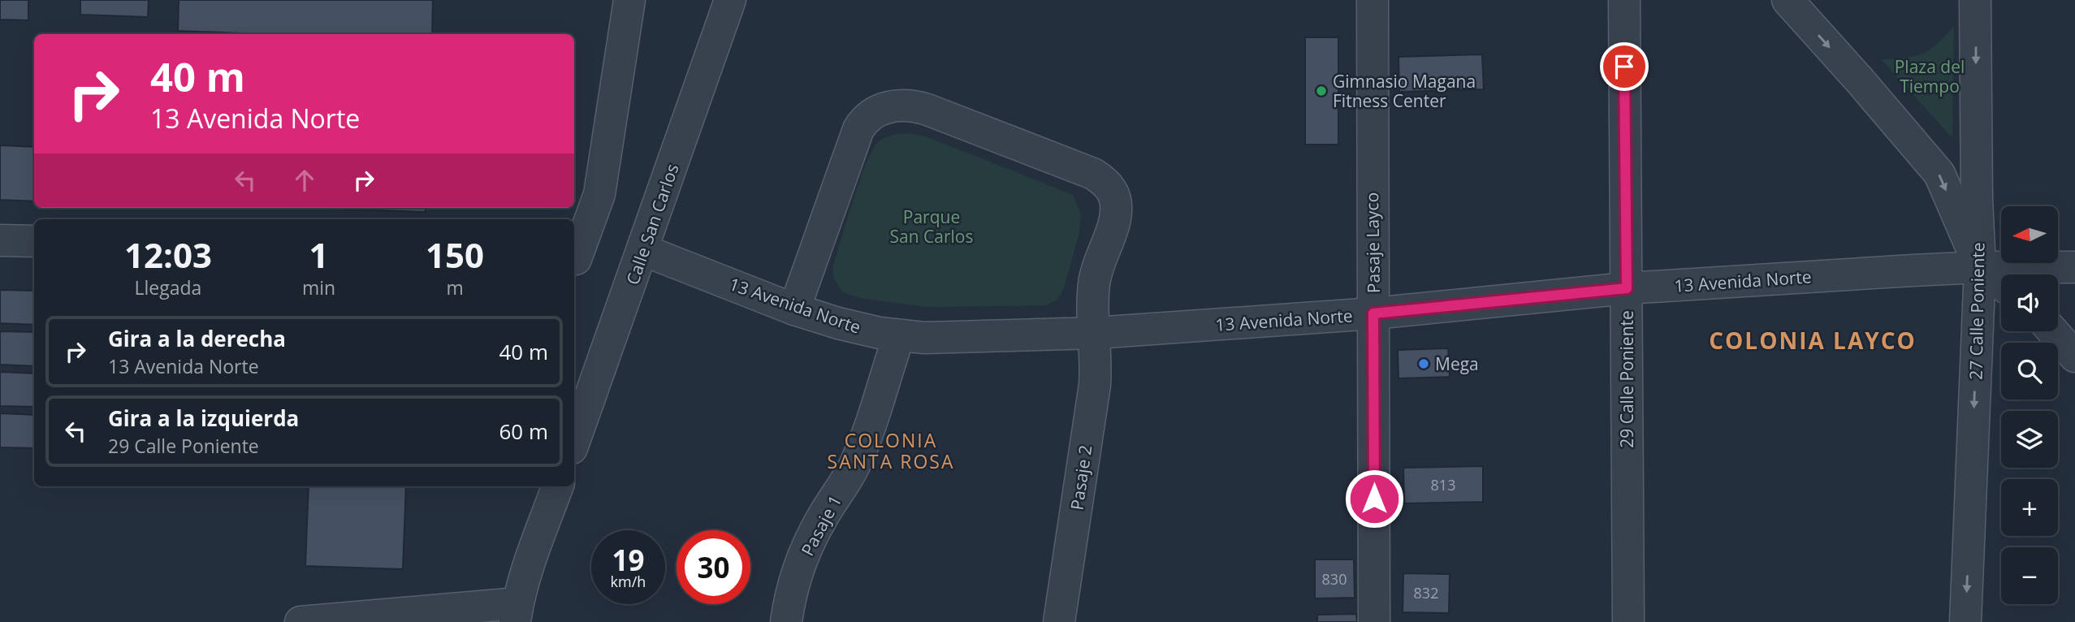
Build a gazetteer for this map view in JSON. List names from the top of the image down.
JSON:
{
  "streets": {
    "street": [
      "Calle San Carlos",
      "Pasaje Layco",
      "13 Avenida Norte",
      "27 Calle Poniente",
      "29 Calle Poniente",
      "Pasaje 2",
      "Pasaje 1"
    ]
  },
  "crossings": [
    ["Calle San Carlos", "13 Avenida Norte"],
    ["Pasaje Layco", "13 Avenida Norte"],
    ["13 Avenida Norte", "27 Calle Poniente"],
    ["13 Avenida Norte", "29 Calle Poniente"],
    ["13 Avenida Norte", "Pasaje 2"],
    ["13 Avenida Norte", "Pasaje 1"]
  ],
  "one_way": ["27 Calle Poniente"],
  "districts": ["COLONIA LAYCO", "COLONIA SANTA ROSA"],
  "parks": ["Plaza del Tiempo", "Parque San Carlos"],
  "places": ["Gimnasio Magana Fitness Center", "Mega"],
  "house_numbers": ["813", "830", "832"],
  "north": "left",
  "page": {
    "turn": ["40 m", "13 Avenida Norte"],
    "map_buttons": ["+", "−"],
    "eta": [
      "12:03",
      "Llegada",
      "1",
      "min",
      "150",
      "m"
    ],
    "list": [
      {
        "name": "Gira a la derecha",
        "note": "13 Avenida Norte",
        "value": "40 m"
      },
      {
        "name": "Gira a la izquierda",
        "note": "29 Calle Poniente",
        "value": "60 m"
      }
    ],
    "speed": "19 km/h",
    "limit": "30"
  }
}
